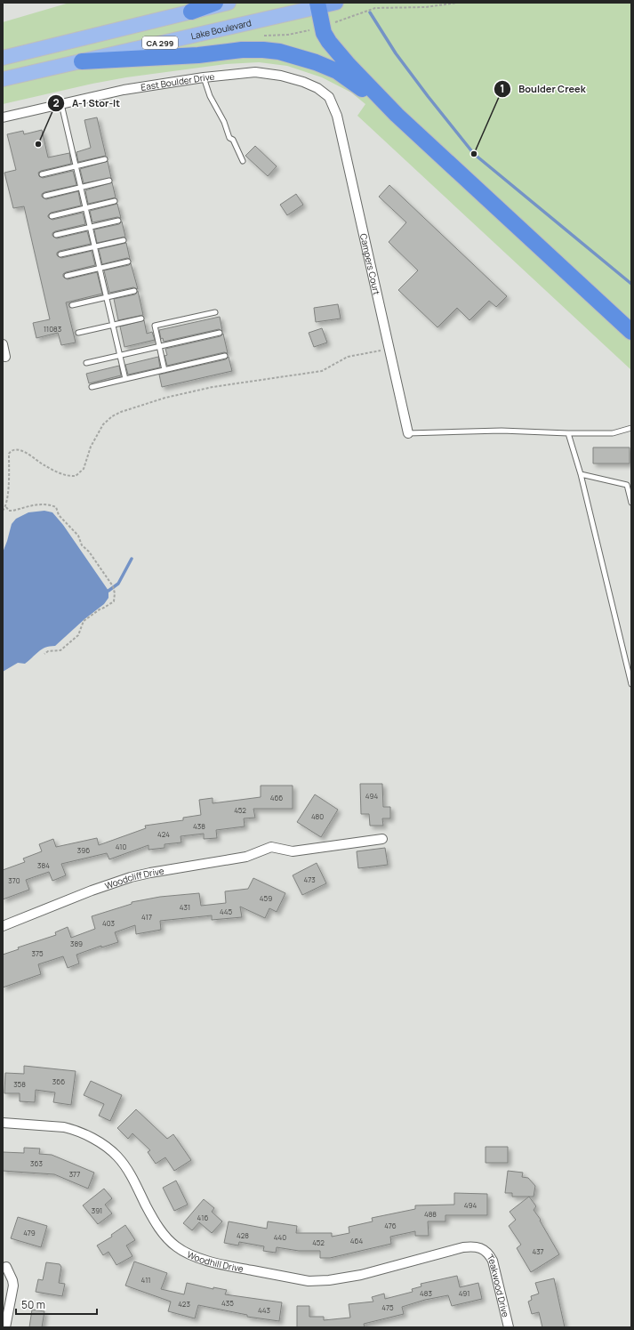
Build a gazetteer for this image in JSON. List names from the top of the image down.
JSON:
{
  "streets": {
    "highway": ["Lake Boulevard", "CA 299"],
    "street": [
      "East Boulder Drive",
      "Campers Court",
      "Woodcliff Drive",
      "Woodhill Drive",
      "Teakwood Drive"
    ]
  },
  "crossings": [
    ["East Boulder Drive", "Campers Court"],
    ["Woodhill Drive", "Teakwood Drive"]
  ],
  "places": ["A-1 Stor-It", "Boulder Creek"],
  "house_numbers": [
    "11083",
    "494",
    "466",
    "452",
    "480",
    "438",
    "424",
    "410",
    "396",
    "384",
    "473",
    "370",
    "459",
    "431",
    "445",
    "417",
    "403",
    "389",
    "375",
    "366",
    "358",
    "363",
    "377",
    "494",
    "391",
    "488",
    "416",
    "476",
    "479",
    "428",
    "440",
    "464",
    "452",
    "437",
    "411",
    "483",
    "491",
    "435",
    "423",
    "475",
    "443"
  ],
  "scale_bar": "50 m"
}
